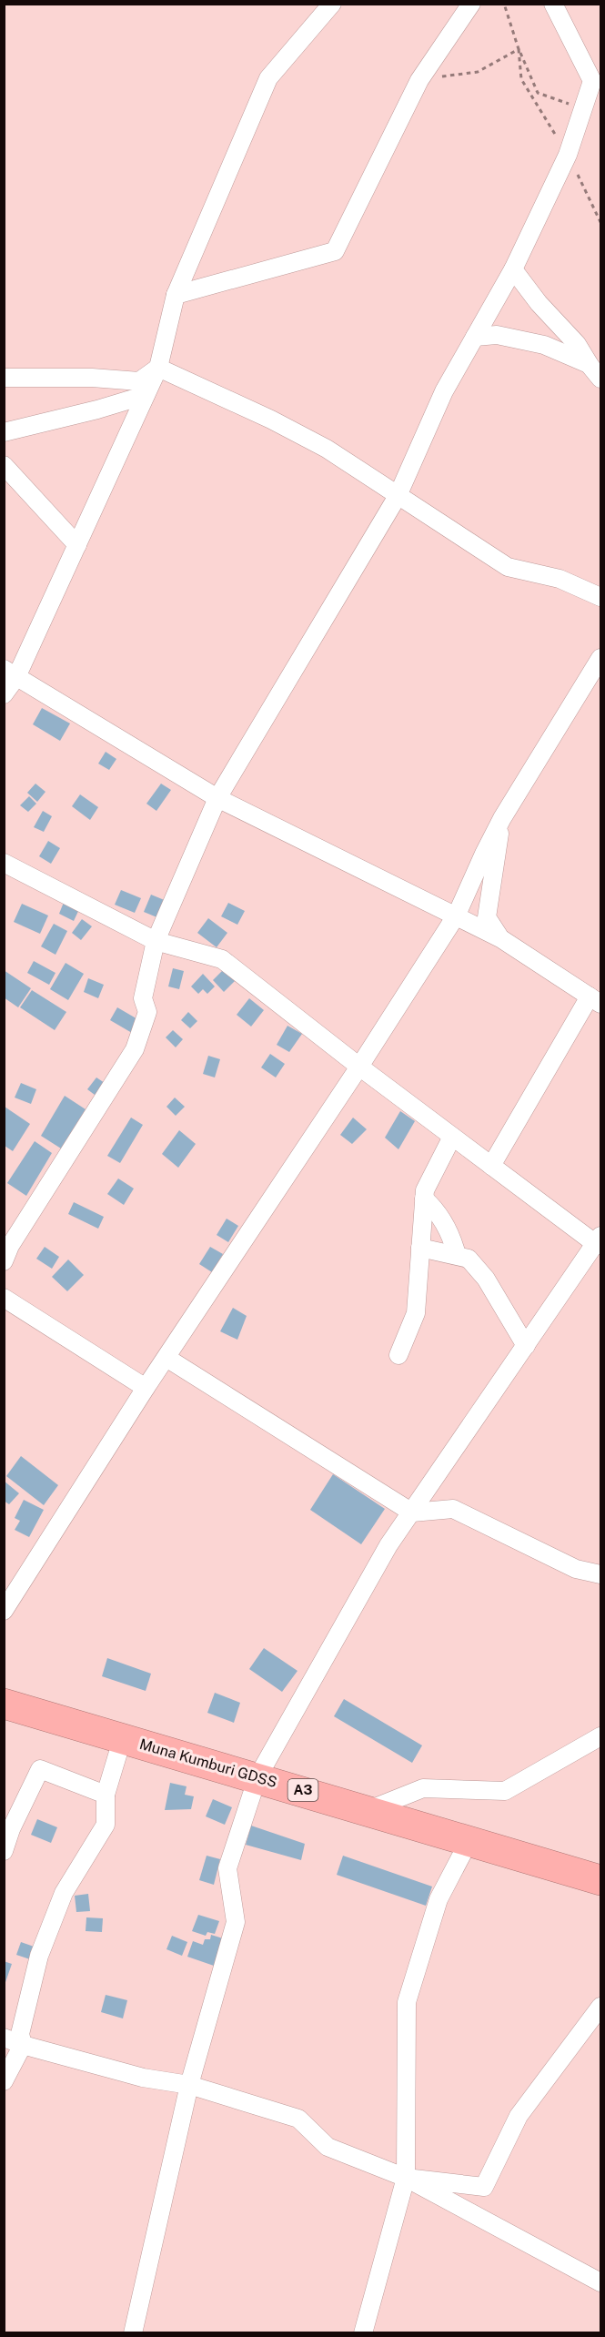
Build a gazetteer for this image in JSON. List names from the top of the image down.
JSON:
{
  "streets": {
    "highway": ["Muna Kumburi GDSS", "A3"]
  }
}
